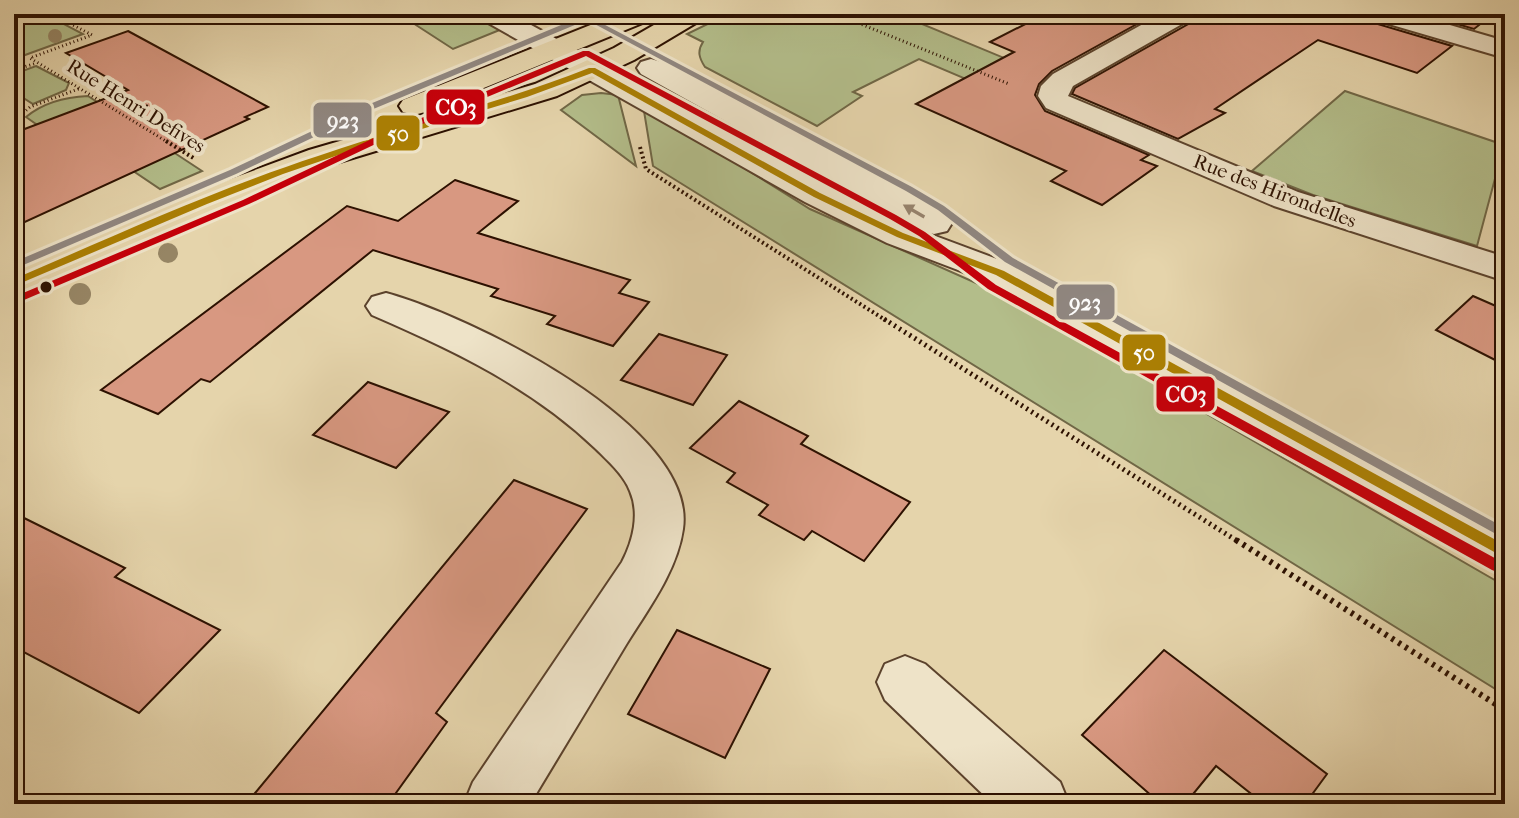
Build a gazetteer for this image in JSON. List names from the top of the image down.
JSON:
{
  "streets": {
    "street": ["Rue des Hirondelles"],
    "path": ["Rue Henri Defives"]
  },
  "lines": ["transit line 923", "transit line CO3", "transit line 50"]
}
